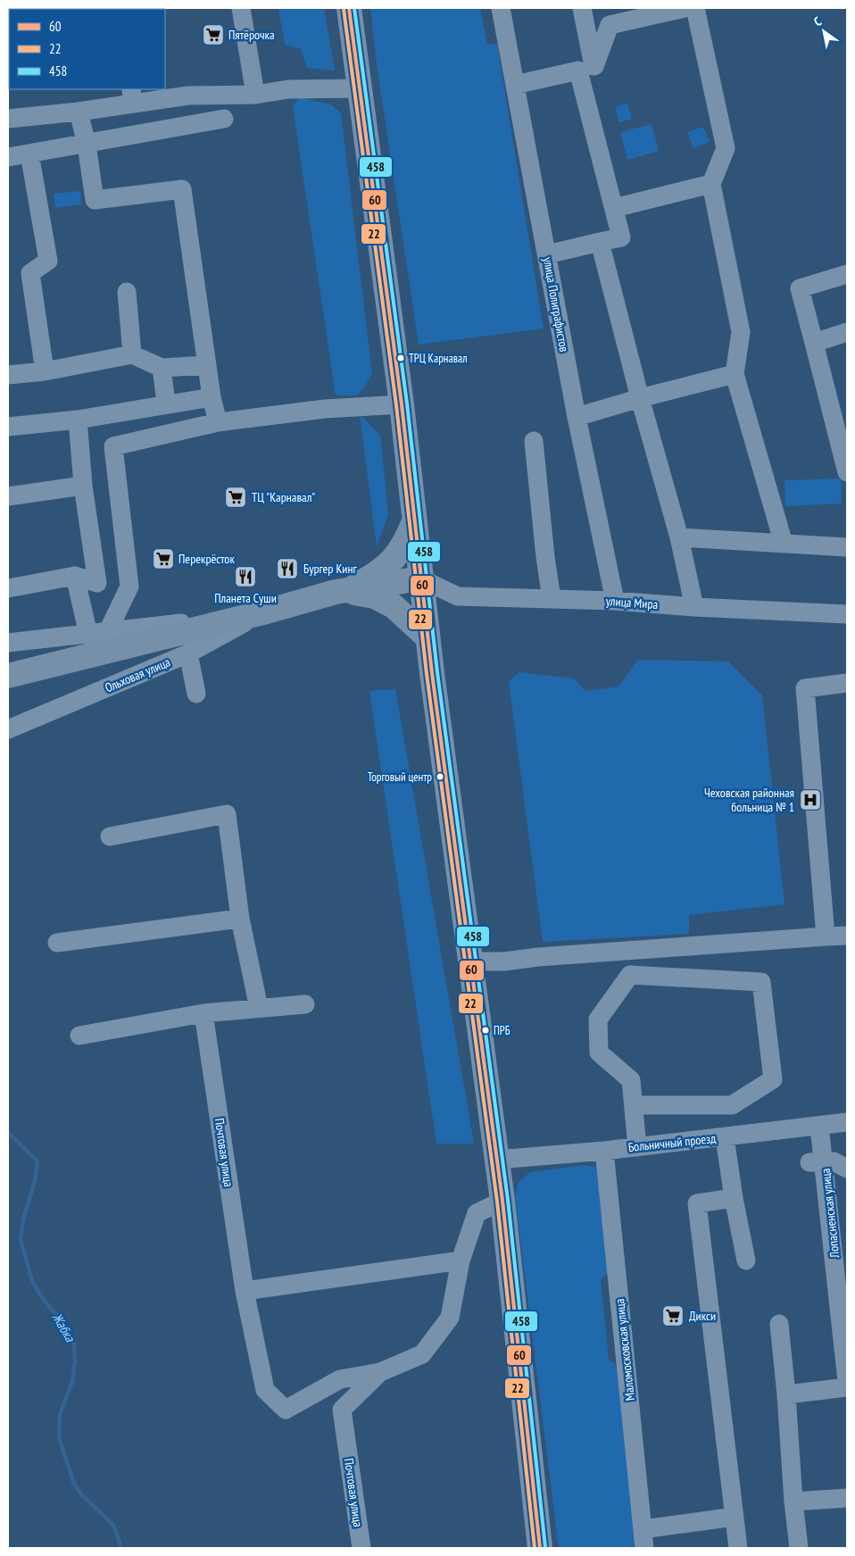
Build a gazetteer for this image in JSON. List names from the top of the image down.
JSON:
{
  "streets": {
    "main road": ["Ольховая улица"],
    "street": [
      "улица Полиграфистов",
      "улица Мира",
      "Больничный проезд",
      "Почтовая улица",
      "Лопасненская улица",
      "Маломосковская улица"
    ]
  },
  "crossings": [
    ["улица Полиграфистов", "улица Мира"],
    ["улица Мира", "Ольховая улица"],
    ["Больничный проезд", "Лопасненская улица"],
    ["Больничный проезд", "Маломосковская улица"]
  ],
  "water": ["Жабка"],
  "places": {
    "supermarket": [
      "Пятёрочка",
      "ТЦ \"Карнавал\"",
      "Перекрёсток",
      "Дикси"
    ],
    "other": ["ТРЦ Карнавал", "Торговый центр", "ПРБ"],
    "restaurant": ["Бургер Кинг", "Планета Суши"],
    "hospital": ["Чеховская районная больница № 1"]
  },
  "lines": ["transit line 60", "transit line 458", "transit line 22"],
  "legend": ["60", "22", "458"],
  "north": "top left"
}
